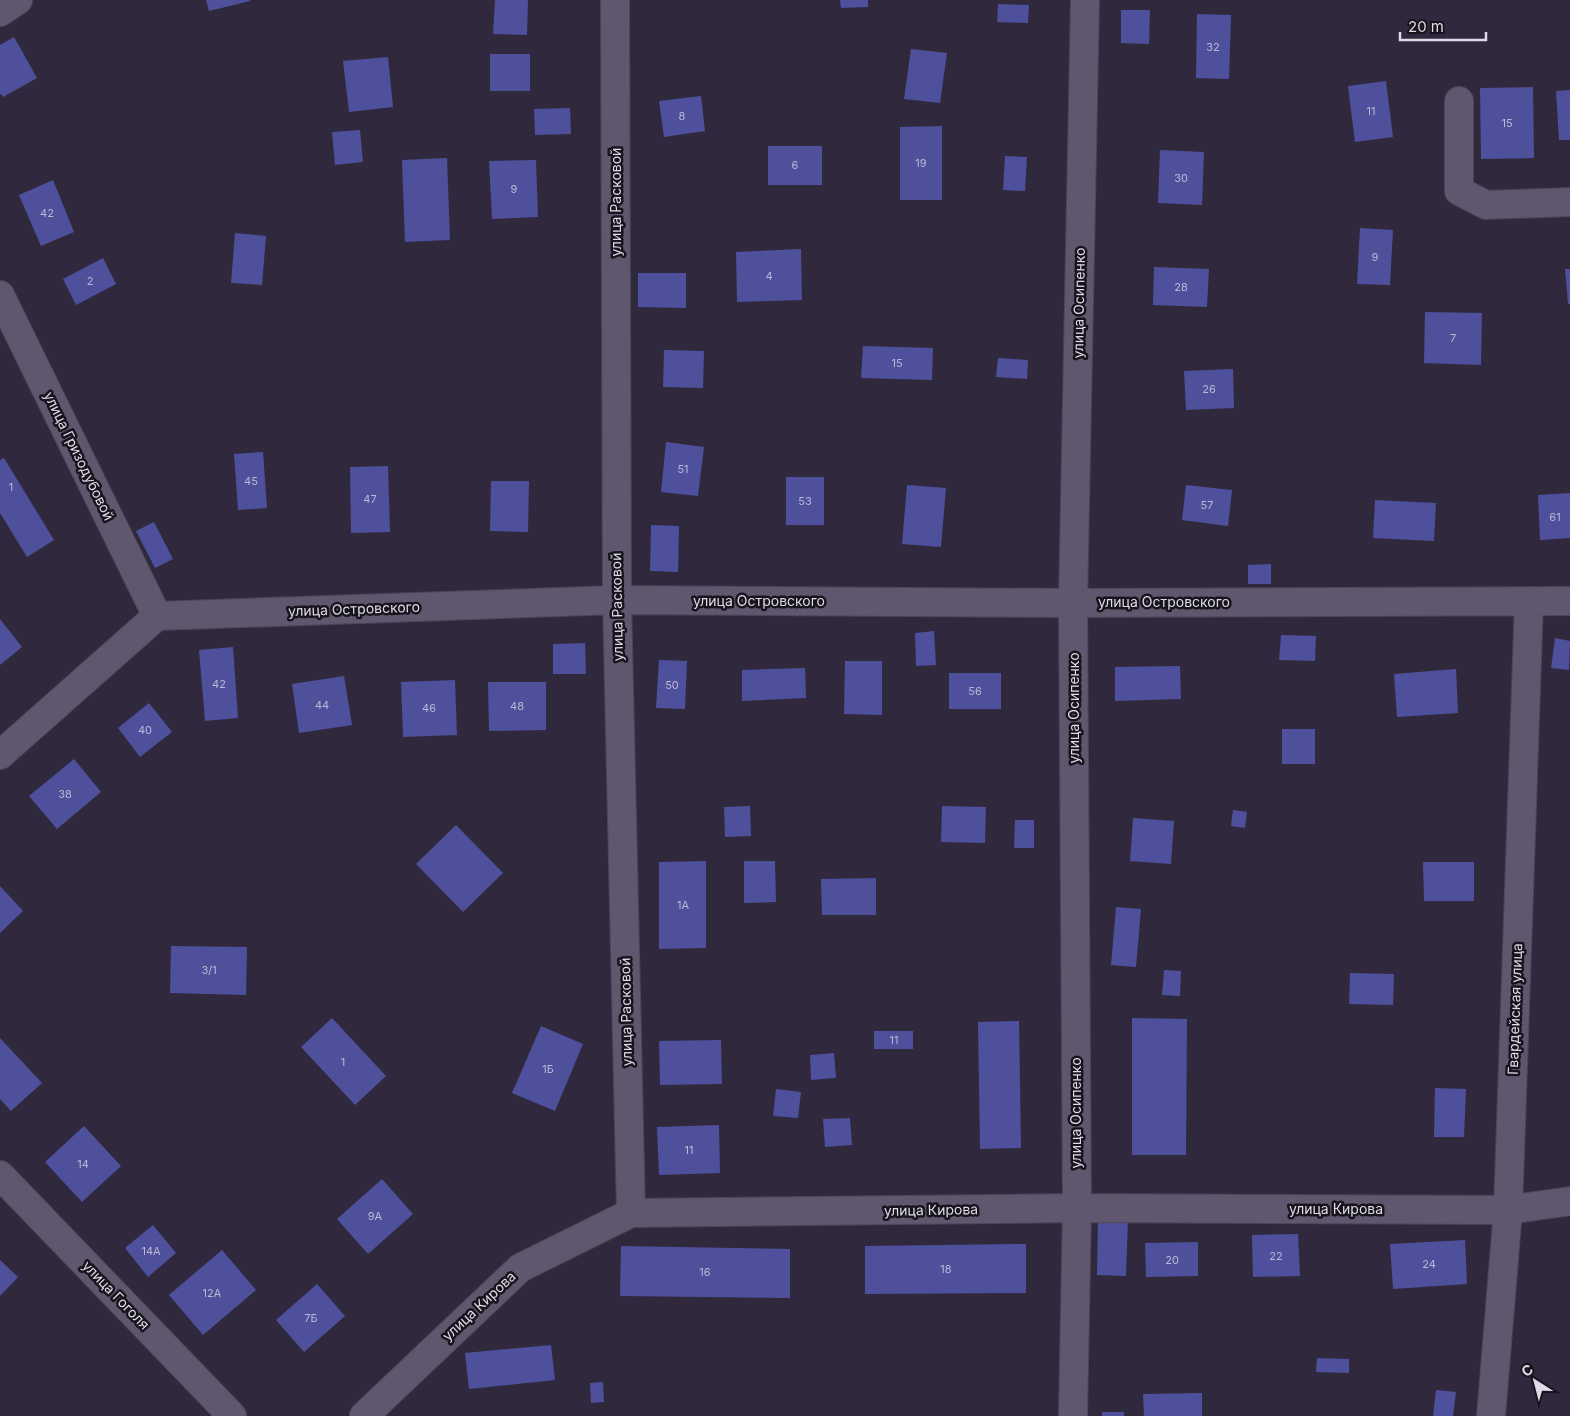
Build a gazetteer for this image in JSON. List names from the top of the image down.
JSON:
{
  "streets": {
    "street": [
      "улица Расковой",
      "улица Осипенко",
      "улица Гризодубовой",
      "улица Островского",
      "Гвардейская улица",
      "улица Кирова",
      "улица Гоголя"
    ]
  },
  "crossings": [
    ["улица Расковой", "улица Островского"],
    ["улица Расковой", "улица Кирова"],
    ["улица Осипенко", "улица Островского"],
    ["улица Осипенко", "улица Кирова"],
    ["улица Гризодубовой", "улица Островского"],
    ["улица Островского", "Гвардейская улица"],
    ["Гвардейская улица", "улица Кирова"]
  ],
  "house_numbers": [
    "32",
    "11",
    "8",
    "15",
    "19",
    "6",
    "30",
    "9",
    "42",
    "9",
    "4",
    "2",
    "28",
    "7",
    "15",
    "26",
    "51",
    "45",
    "1",
    "47",
    "53",
    "57",
    "61",
    "42",
    "50",
    "56",
    "44",
    "48",
    "46",
    "40",
    "38",
    "1А",
    "3/1",
    "11",
    "1",
    "1Б",
    "11",
    "14",
    "9А",
    "14А",
    "22",
    "20",
    "24",
    "18",
    "16",
    "12А",
    "7Б"
  ],
  "scale_bar": "20 m",
  "north": "top left"
}
